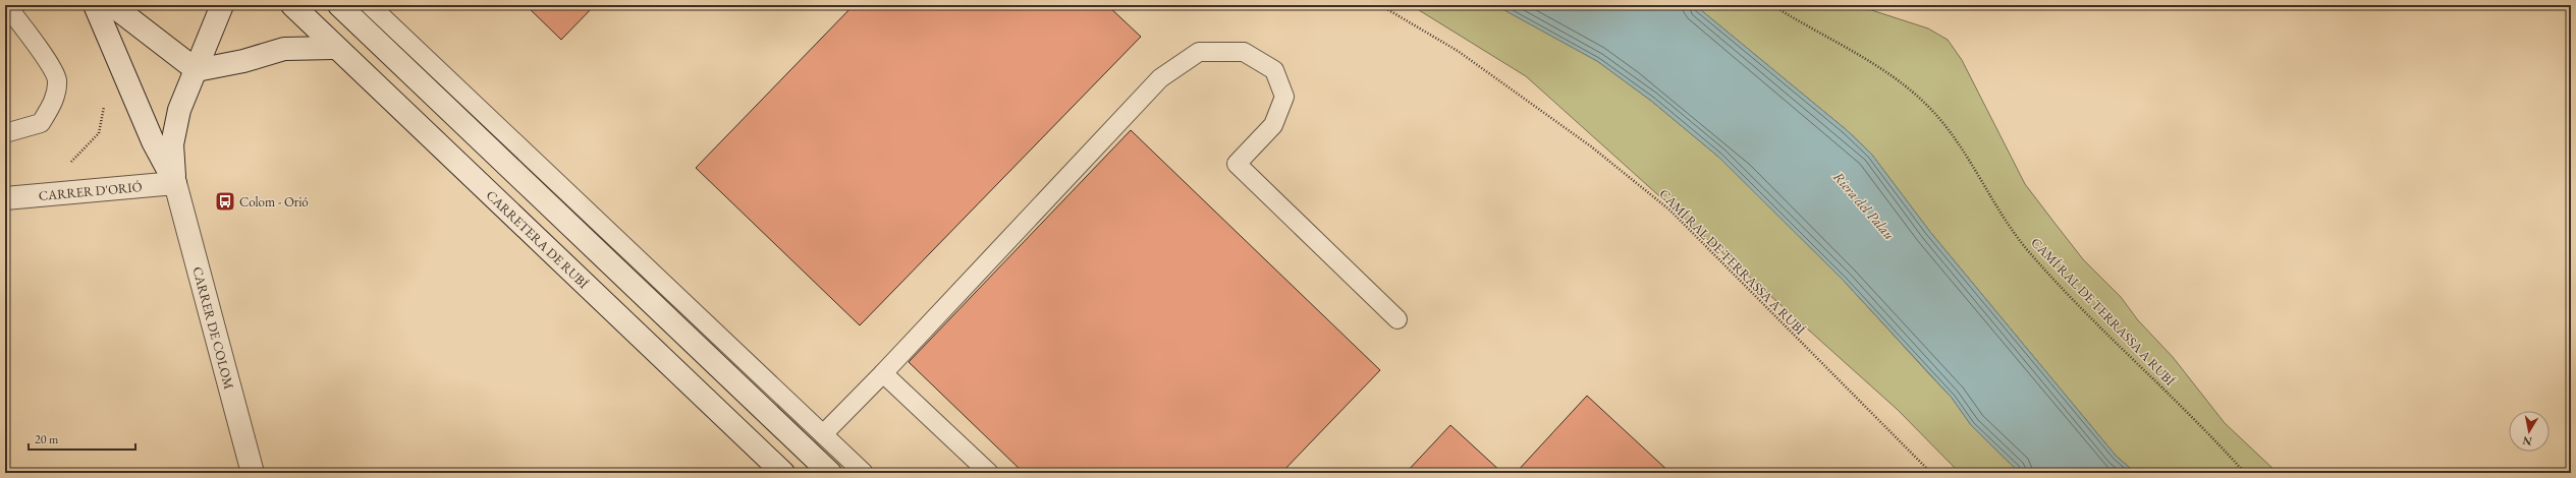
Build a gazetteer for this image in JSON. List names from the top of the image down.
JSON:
{
  "streets": {
    "main road": ["CARRER D'ORIÓ", "CARRETERA DE RUBÍ", "CARRER DE COLOM"],
    "path": ["CAMÍ RAL DE TERRASSA A RUBÍ"]
  },
  "crossings": [
    ["CARRER D'ORIÓ", "CARRER DE COLOM"]
  ],
  "water": ["Riera del Palau"],
  "places": {
    "bus stop": ["Colom - Orió"]
  },
  "scale_bar": "20 m",
  "north": "bottom"
}
